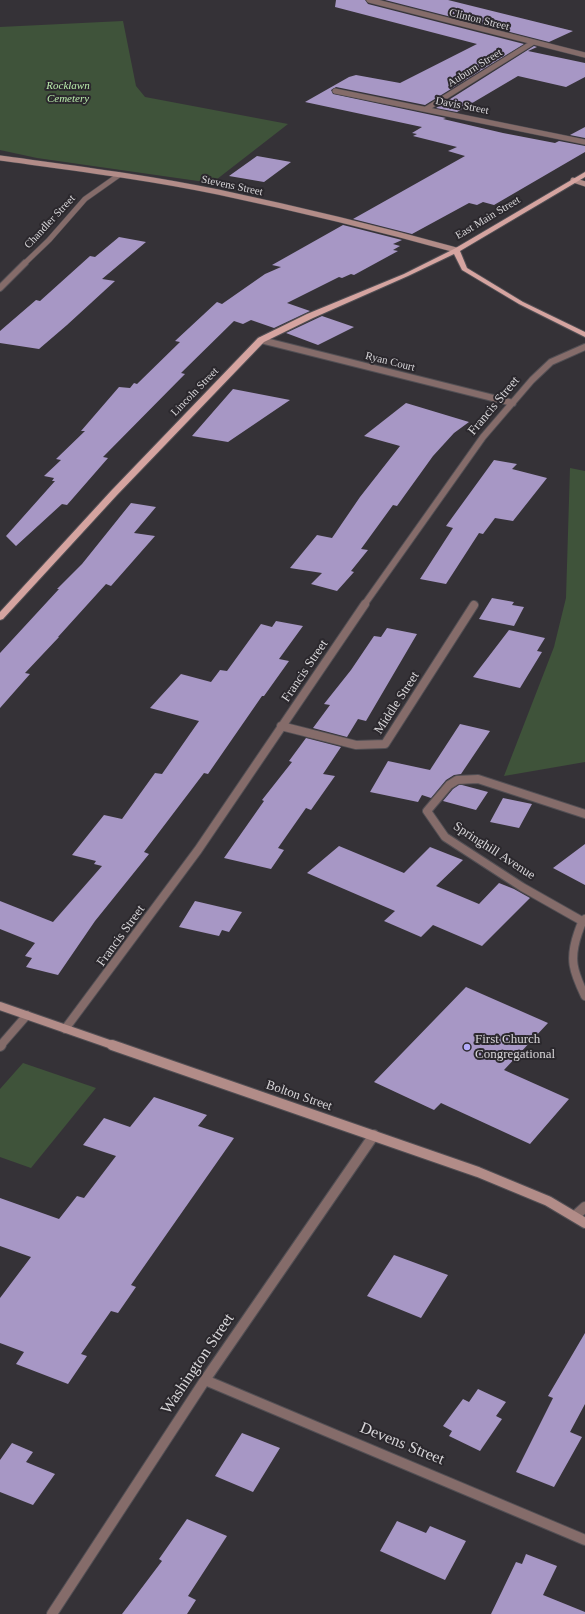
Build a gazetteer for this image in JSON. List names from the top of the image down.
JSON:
{
  "streets": {
    "main road": ["East Main Street", "Lincoln Street"],
    "street": [
      "Clinton Street",
      "Auburn Street",
      "Davis Street",
      "Stevens Street",
      "Chandler Street",
      "Ryan Court",
      "Francis Street",
      "Middle Street",
      "Springhill Avenue",
      "Bolton Street",
      "Washington Street",
      "Devens Street"
    ]
  },
  "crossings": [
    ["Clinton Street", "Auburn Street"],
    ["Auburn Street", "Davis Street"],
    ["Stevens Street", "East Main Street"],
    ["Stevens Street", "Chandler Street"],
    ["Stevens Street", "Lincoln Street"],
    ["East Main Street", "Lincoln Street"],
    ["Ryan Court", "Lincoln Street"],
    ["Ryan Court", "Francis Street"],
    ["Francis Street", "Middle Street"],
    ["Francis Street", "Bolton Street"],
    ["Bolton Street", "Washington Street"],
    ["Washington Street", "Devens Street"]
  ],
  "parks": ["Rocklawn Cemetery"],
  "places": ["First Church Congregational"]
}
